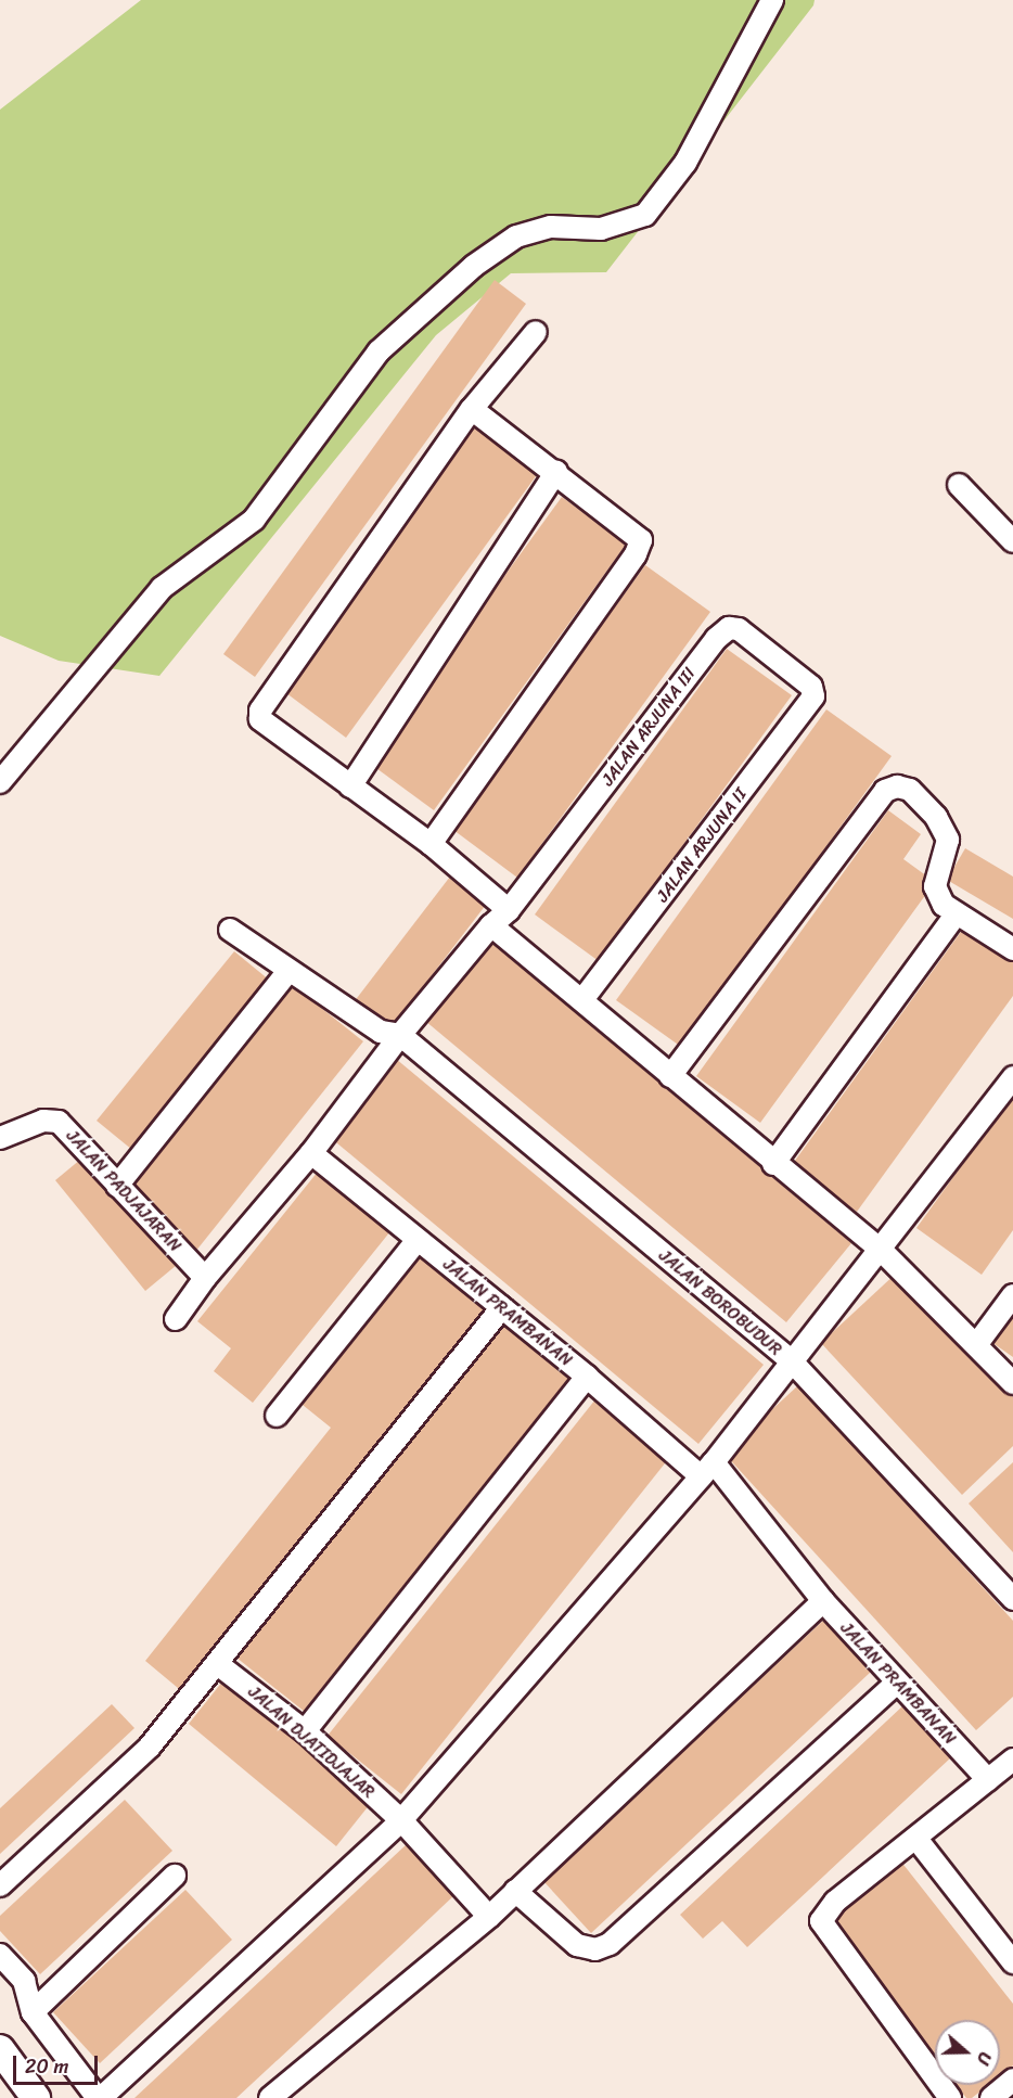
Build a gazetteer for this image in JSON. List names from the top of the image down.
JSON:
{
  "streets": {
    "street": [
      "JALAN ARJUNA III",
      "JALAN ARJUNA II",
      "JALAN PADJAJARAN",
      "JALAN BOROBUDUR",
      "JALAN PRAMBANAN",
      "JALAN DJATIDJAJAR"
    ]
  },
  "crossings": [
    ["JALAN ARJUNA III", "JALAN ARJUNA II"]
  ],
  "scale_bar": "20 m",
  "north": "right"
}
